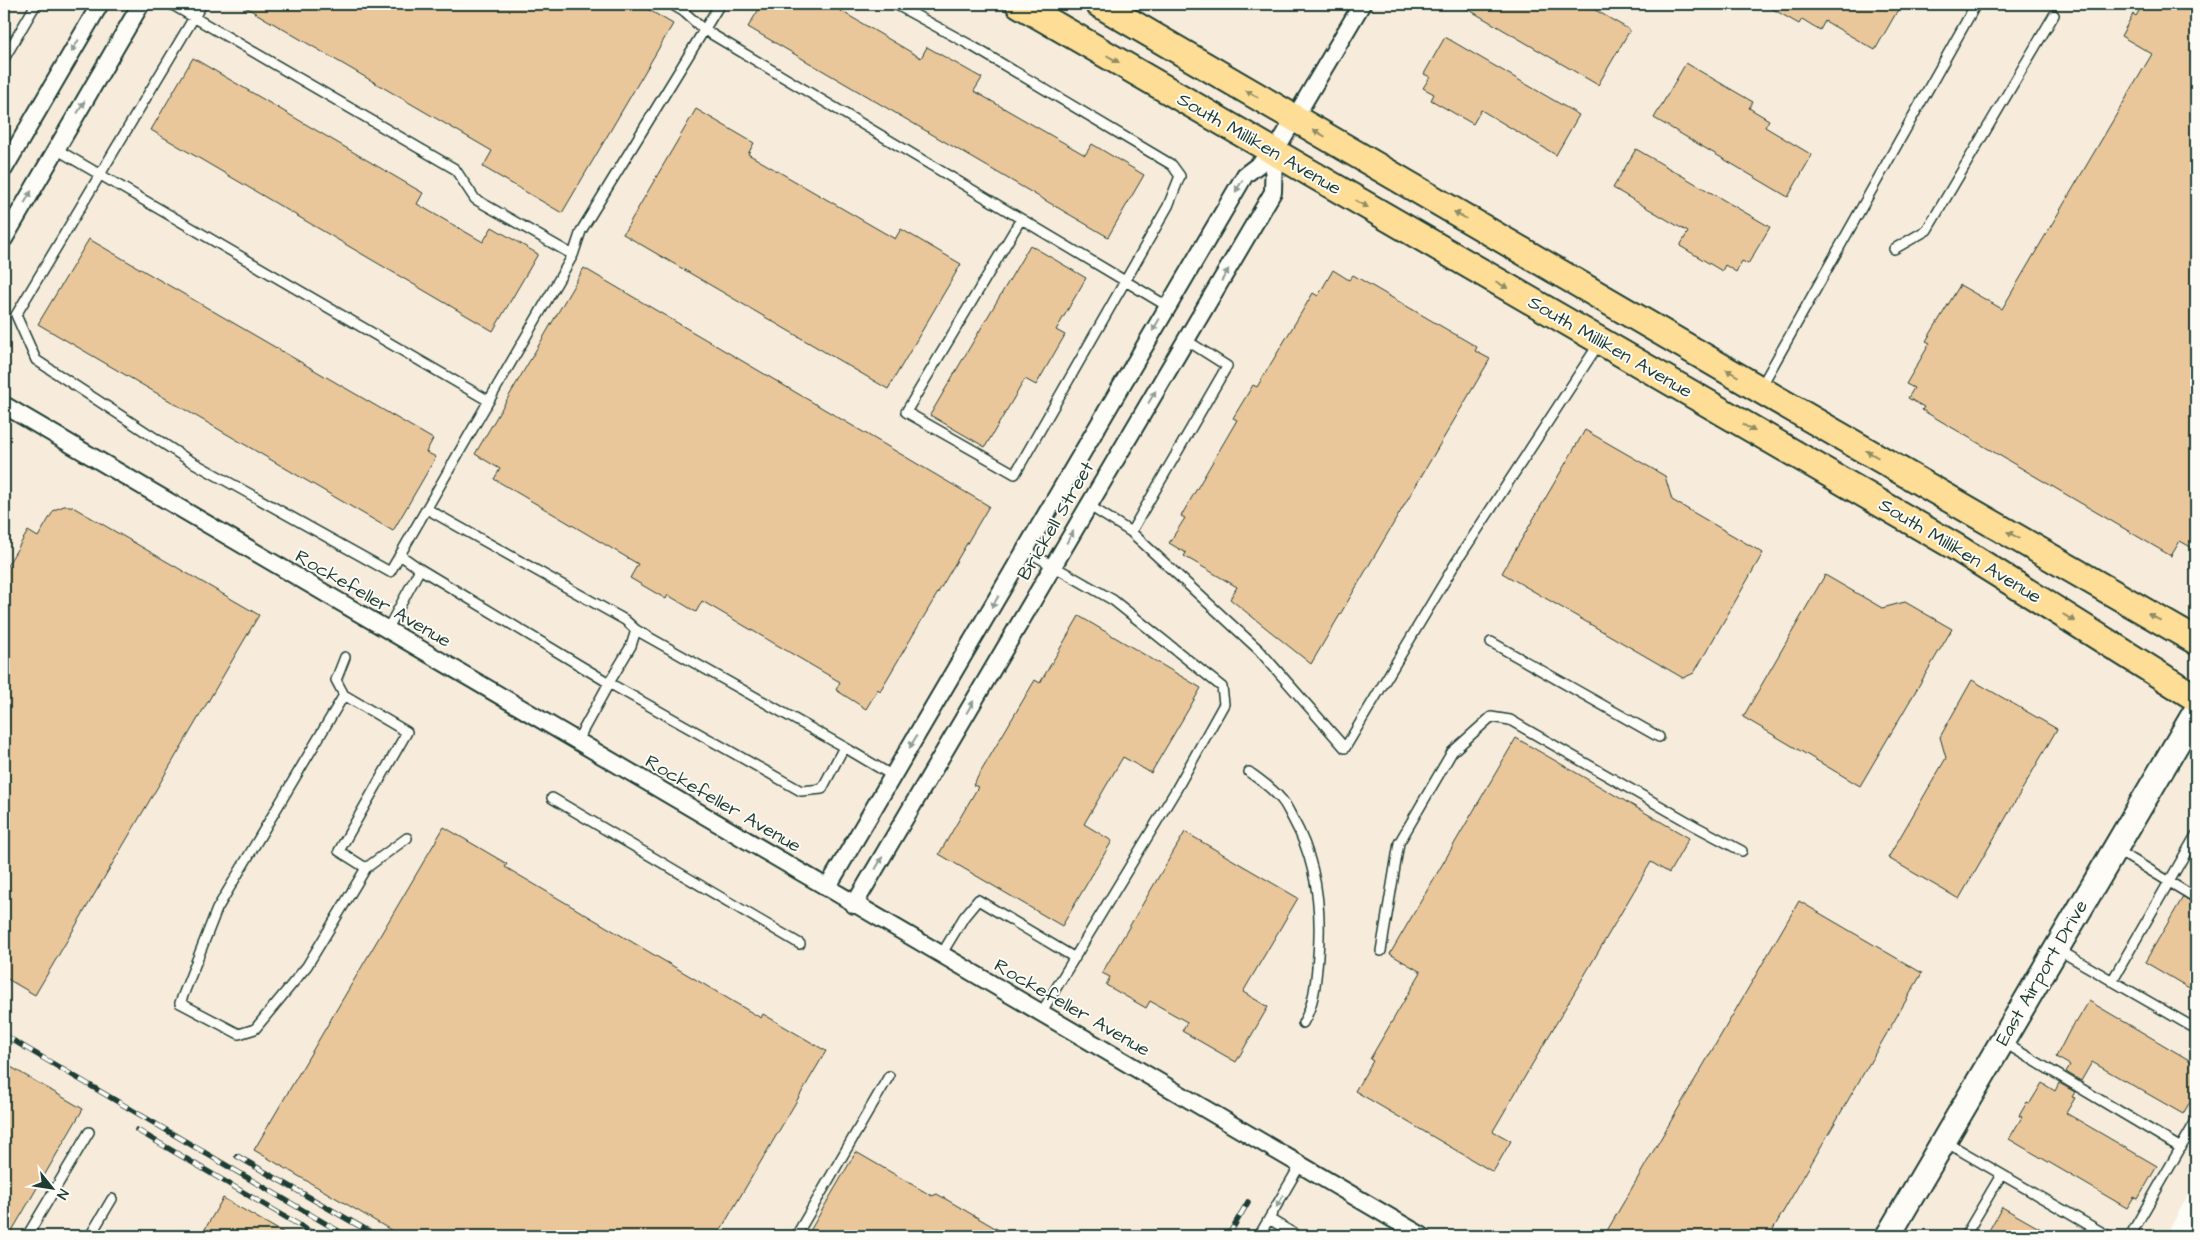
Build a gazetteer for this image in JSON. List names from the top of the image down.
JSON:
{
  "streets": {
    "main road": ["South Milliken Avenue", "East Airport Drive"],
    "street": ["Brickell Street", "Rockefeller Avenue"]
  },
  "crossings": [
    ["South Milliken Avenue", "Brickell Street"],
    ["Brickell Street", "Rockefeller Avenue"]
  ],
  "north": "bottom right"
}
